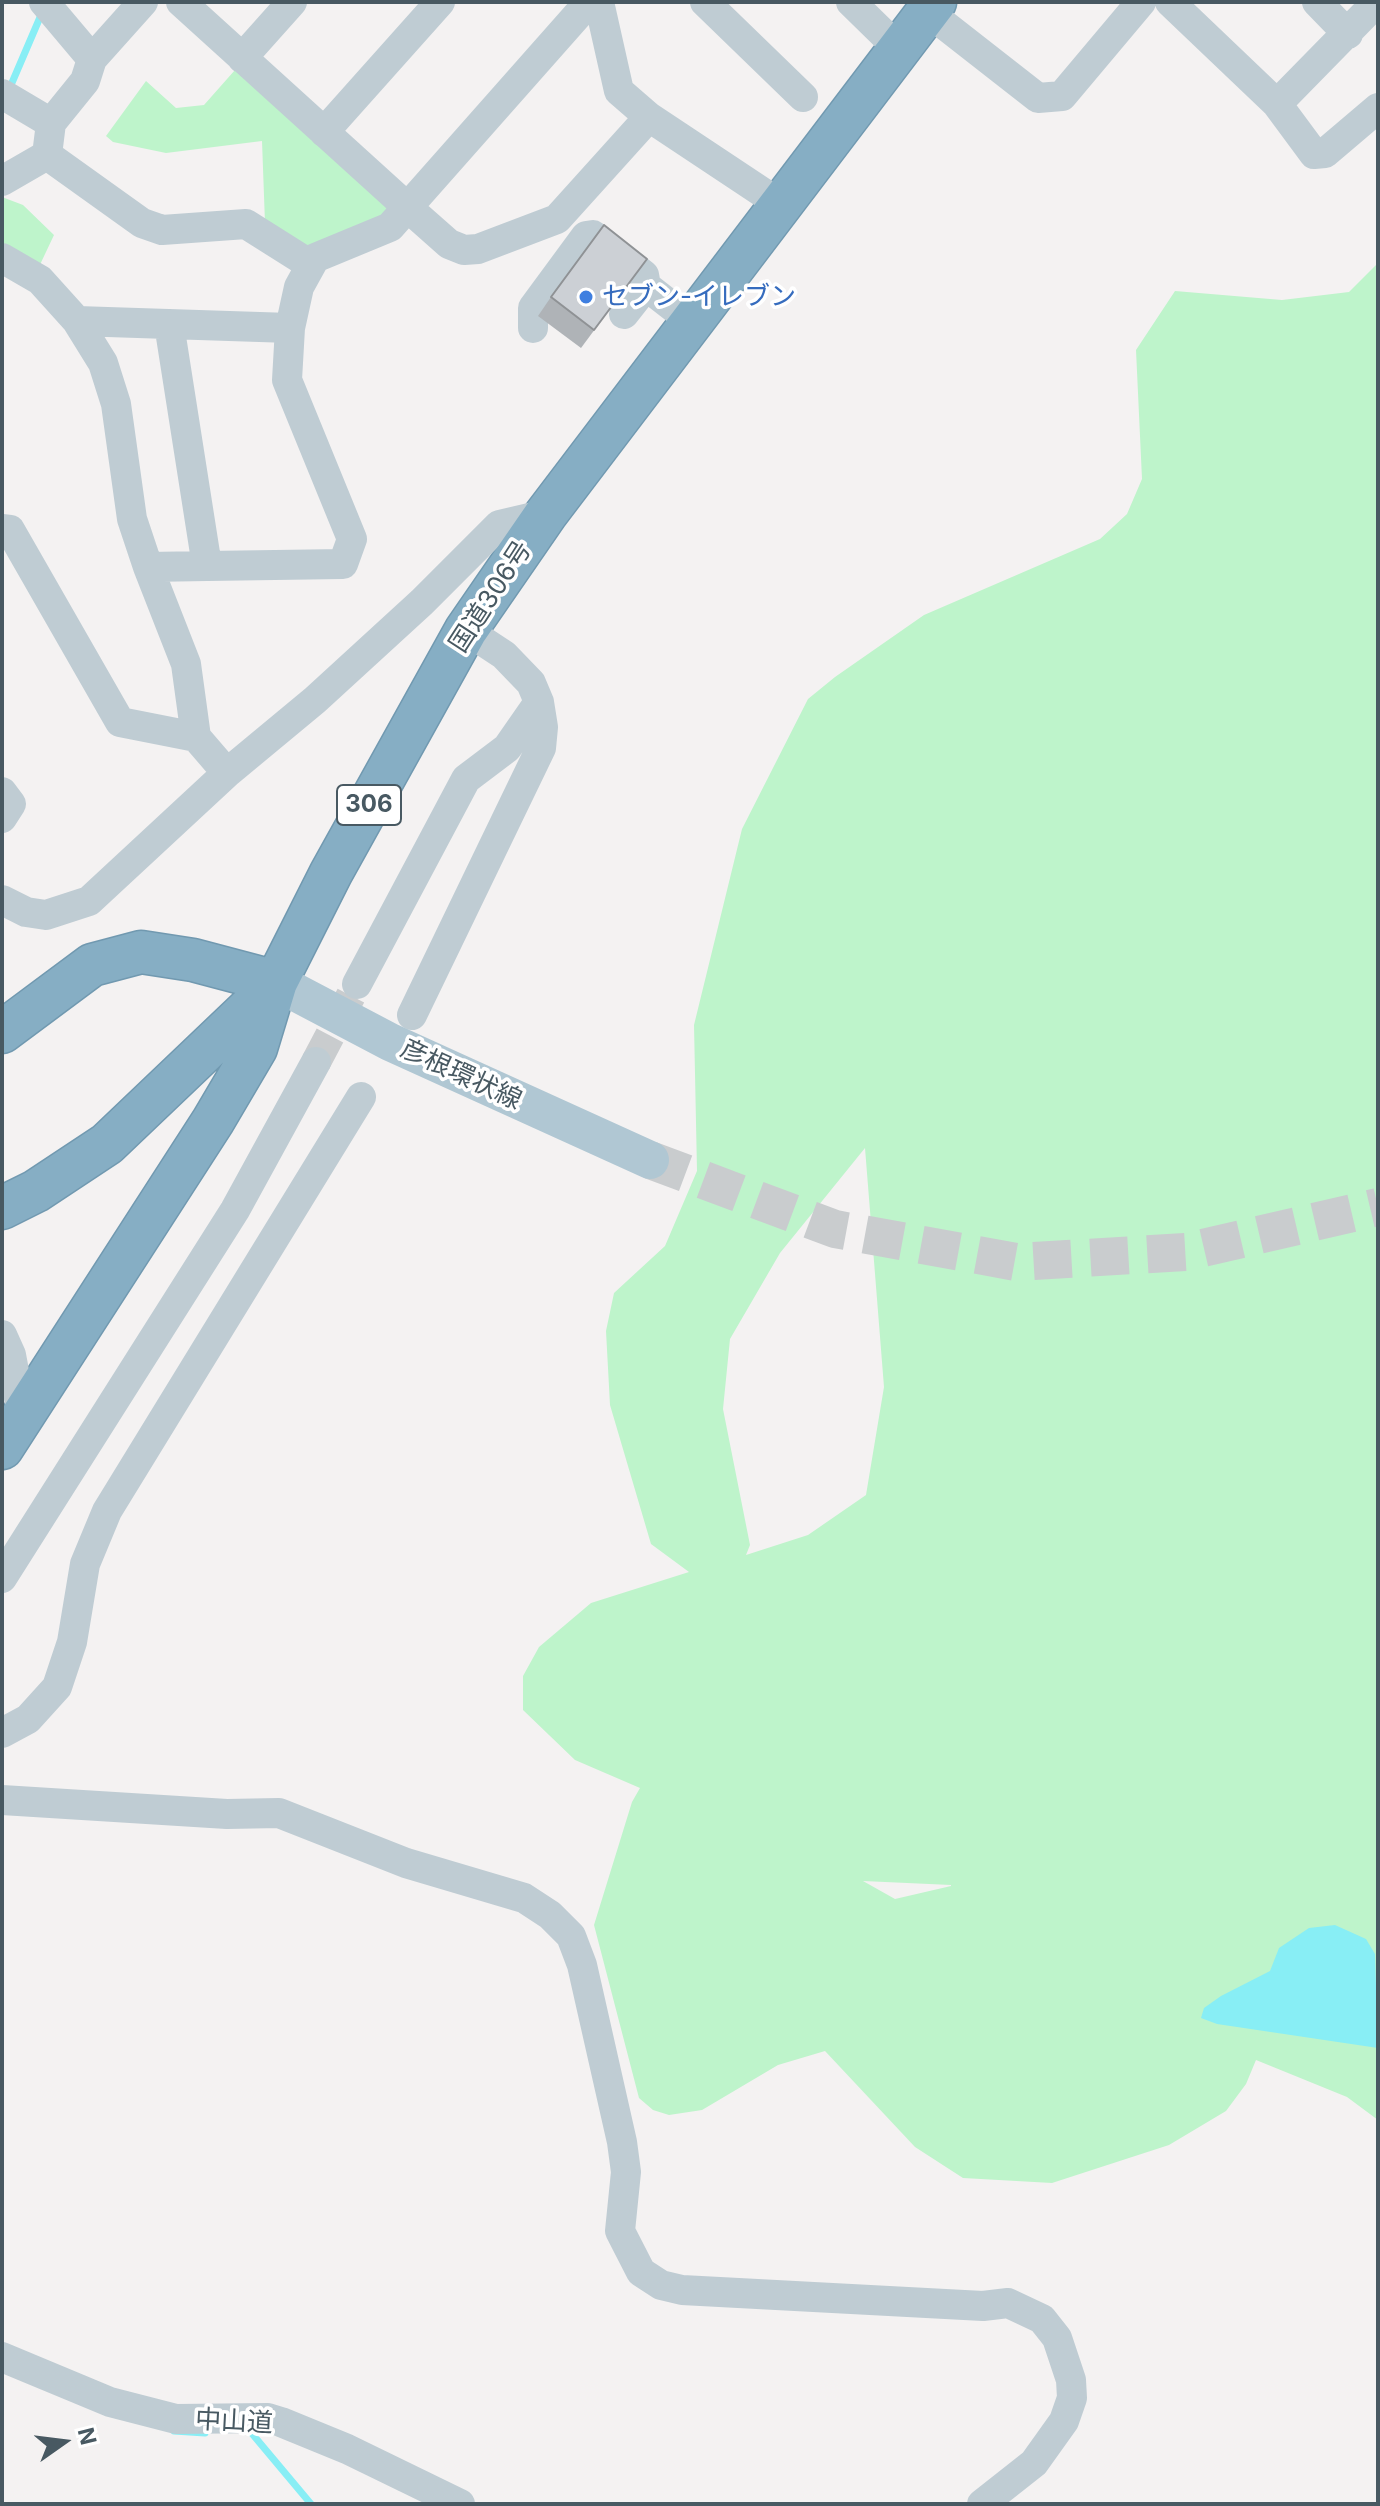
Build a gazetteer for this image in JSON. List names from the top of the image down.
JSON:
{
  "streets": {
    "highway": ["国道306号", "306"],
    "main road": ["彦根環状線"],
    "street": ["中山道"]
  },
  "crossings": [
    ["国道306号", "彦根環状線"]
  ],
  "places": ["セブン-イレブン"],
  "north": "right"
}
